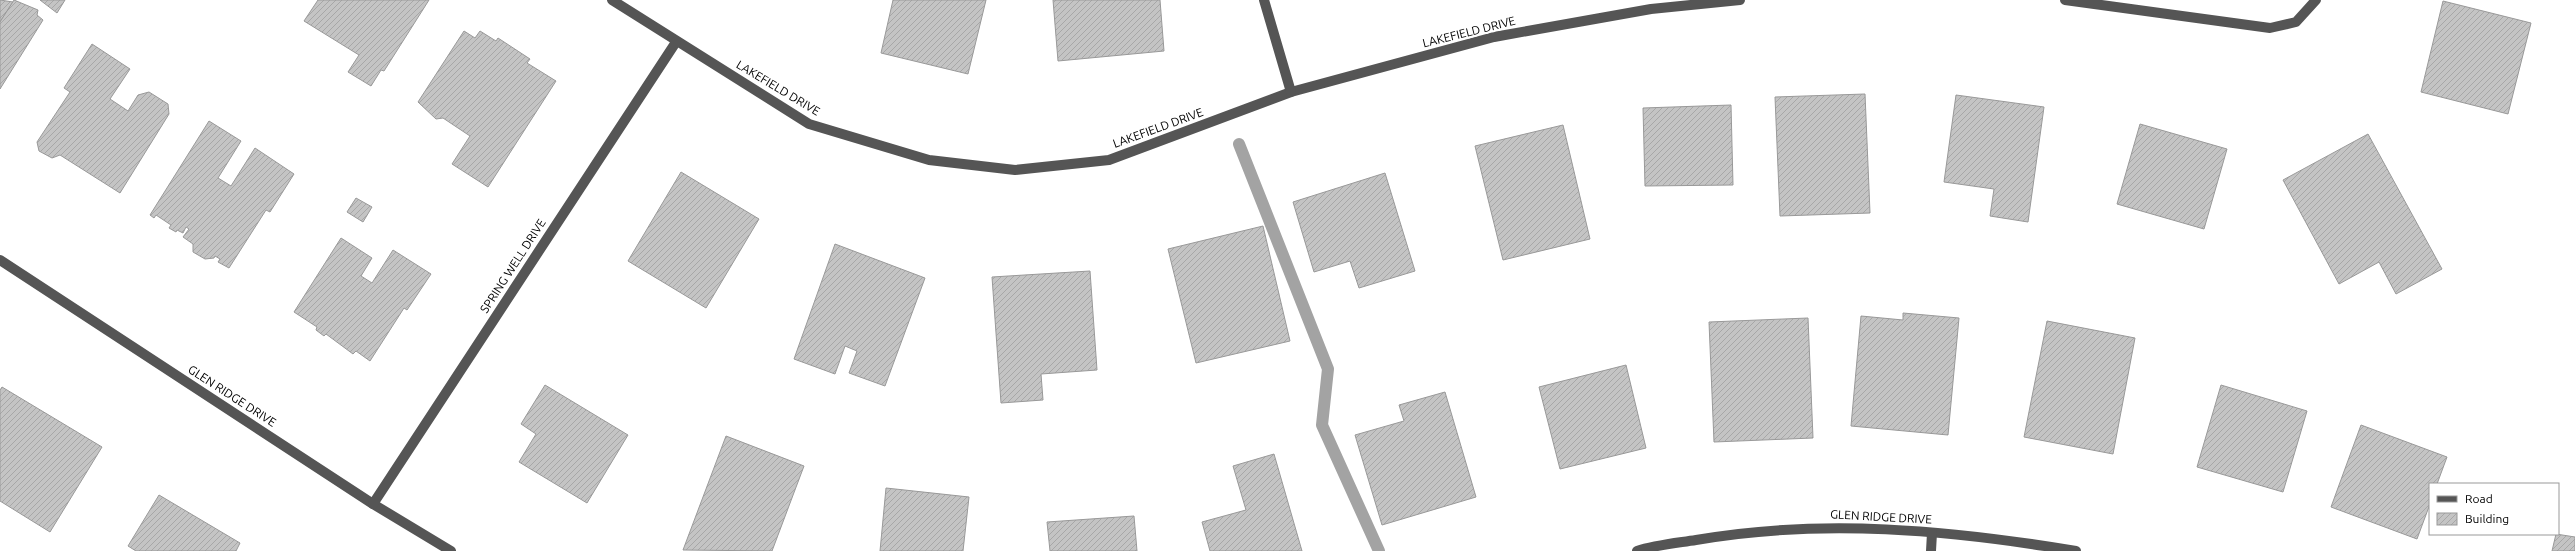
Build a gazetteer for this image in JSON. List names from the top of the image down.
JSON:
{
  "streets": {
    "street": ["LAKEFIELD DRIVE", "SPRING WELL DRIVE", "GLEN RIDGE DRIVE"]
  },
  "crossings": [
    ["LAKEFIELD DRIVE", "SPRING WELL DRIVE"],
    ["SPRING WELL DRIVE", "GLEN RIDGE DRIVE"]
  ],
  "legend": ["Road", "Building"]
}
